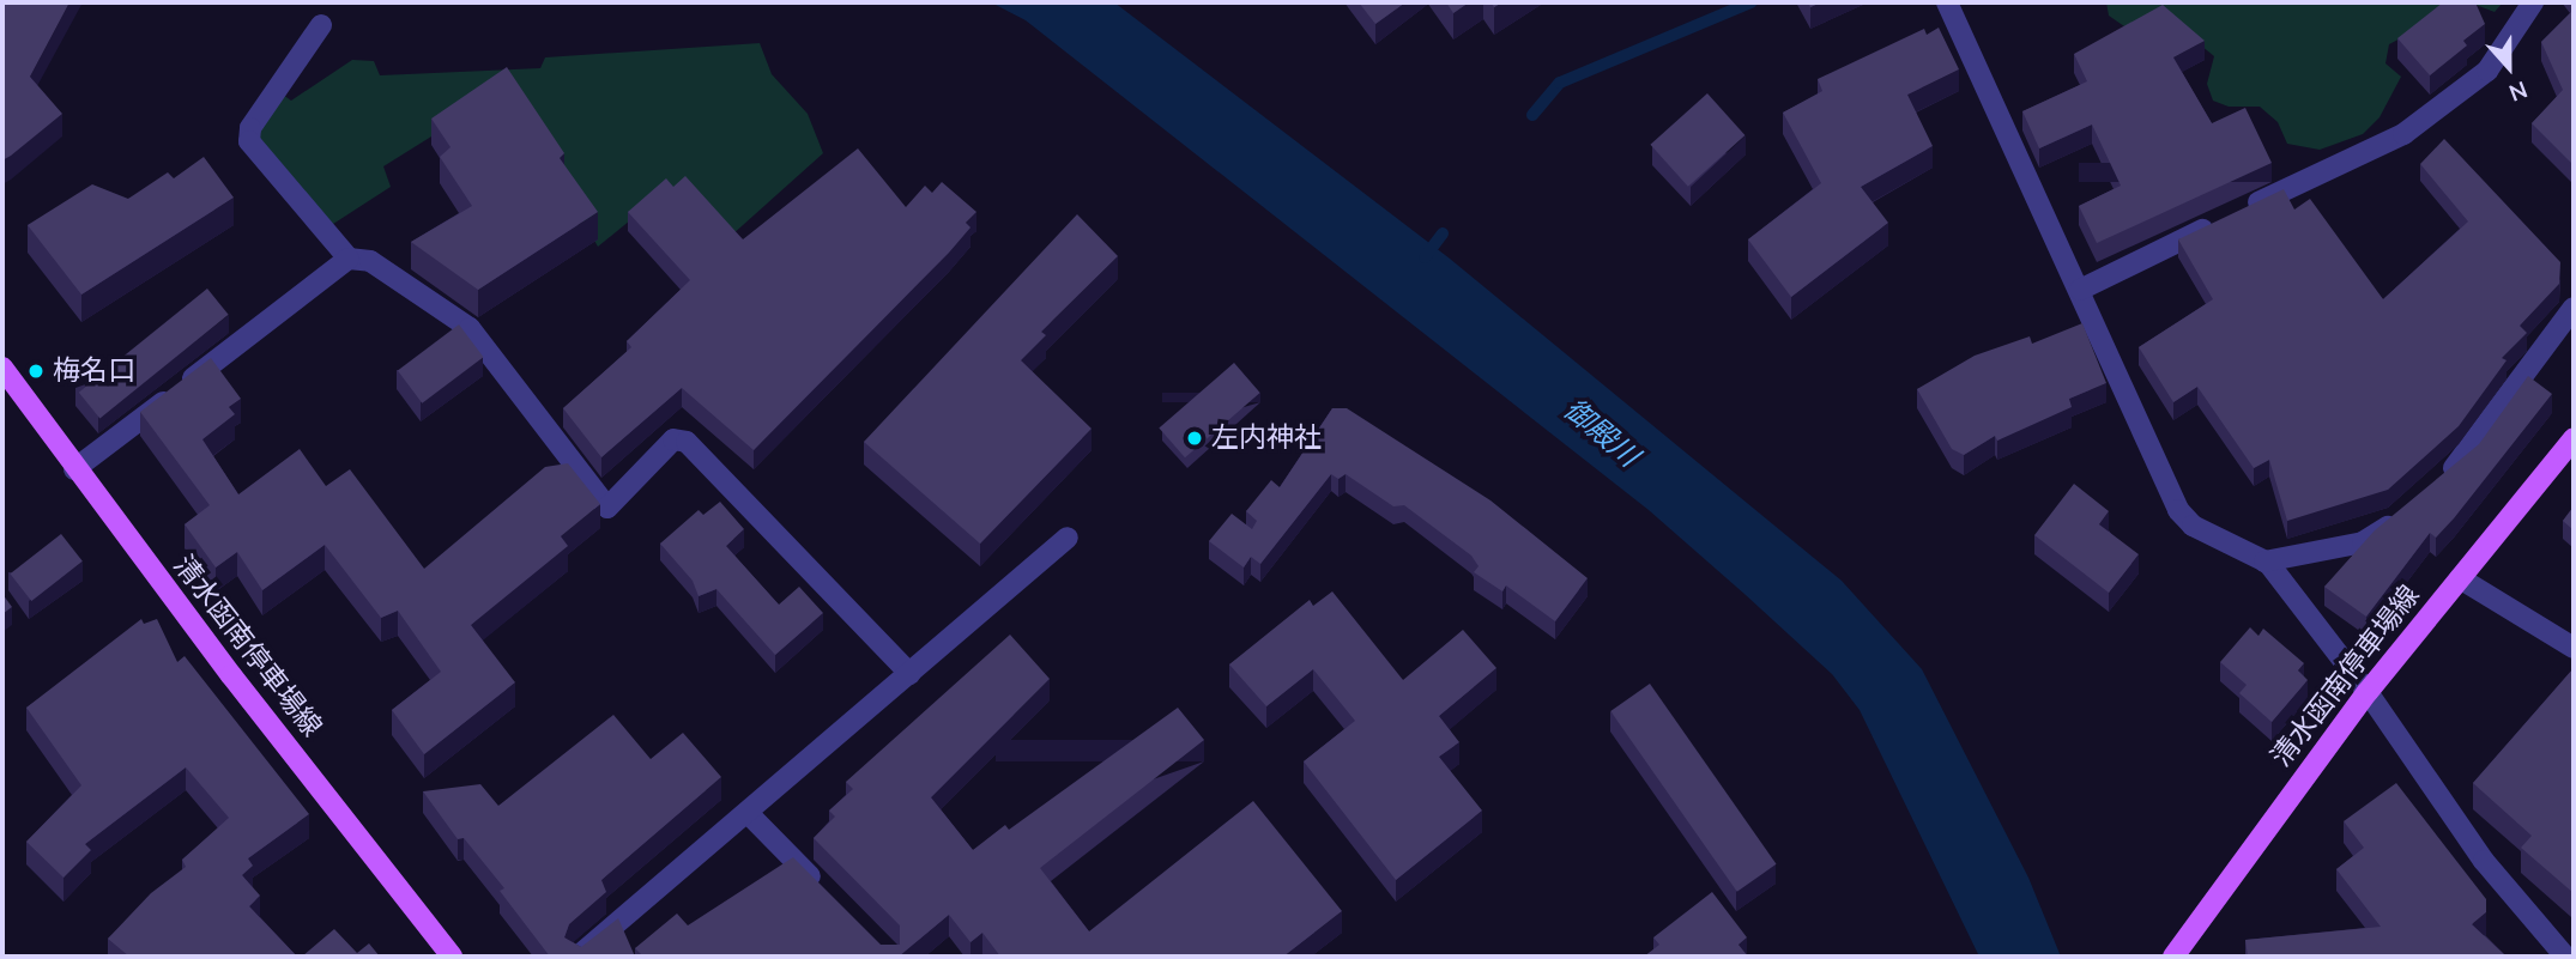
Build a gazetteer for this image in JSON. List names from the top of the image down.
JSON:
{
  "streets": {
    "main road": ["清水函南停車場線"]
  },
  "water": ["御殿川"],
  "places": ["梅名口", "左内神社"],
  "north": "bottom"
}
